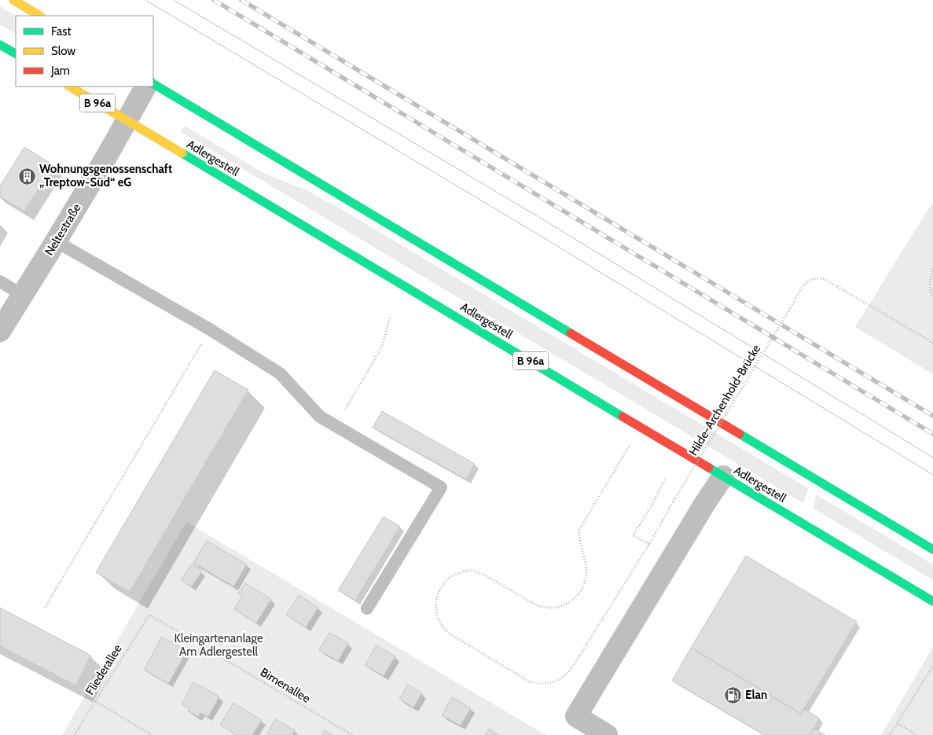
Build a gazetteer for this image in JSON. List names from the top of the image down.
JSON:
{
  "streets": {
    "main road": ["B 96a", "Adlergestell"],
    "street": ["Neltestraße"],
    "path": ["Hilde-Archenhold-Brücke", "Fliederallee", "Birnenallee"]
  },
  "crossings": [
    ["Adlergestell", "Neltestraße"],
    ["Fliederallee", "Birnenallee"]
  ],
  "parks": ["Kleingartenanlage Am Adlergestell"],
  "places": {
    "building": ["Wohnungsgenossenschaft „Treptow-Süd“ eG"],
    "fuel station": ["Elan"]
  },
  "legend": ["Fast", "Slow", "Jam"]
}
